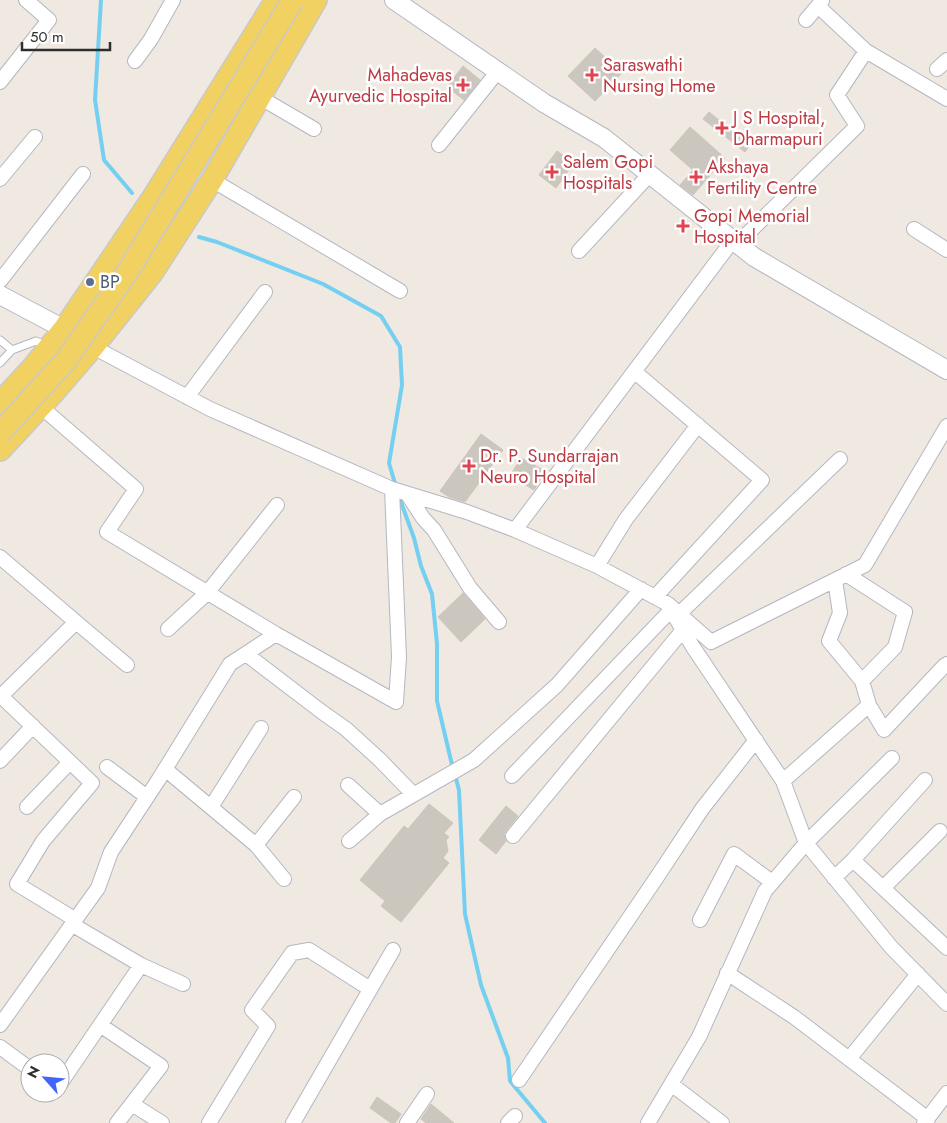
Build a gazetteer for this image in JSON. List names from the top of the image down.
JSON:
{
  "places": {
    "health": [
      "Saraswathi Nursing Home",
      "Mahadevas Ayurvedic Hospital",
      "J S Hospital, Dharmapuri",
      "Salem Gopi Hospitals",
      "Akshaya Fertility Centre",
      "Gopi Memorial Hospital",
      "Dr. P. Sundarrajan Neuro Hospital"
    ],
    "other": ["BP"]
  },
  "scale_bar": "50 m",
  "north": "top left"
}
